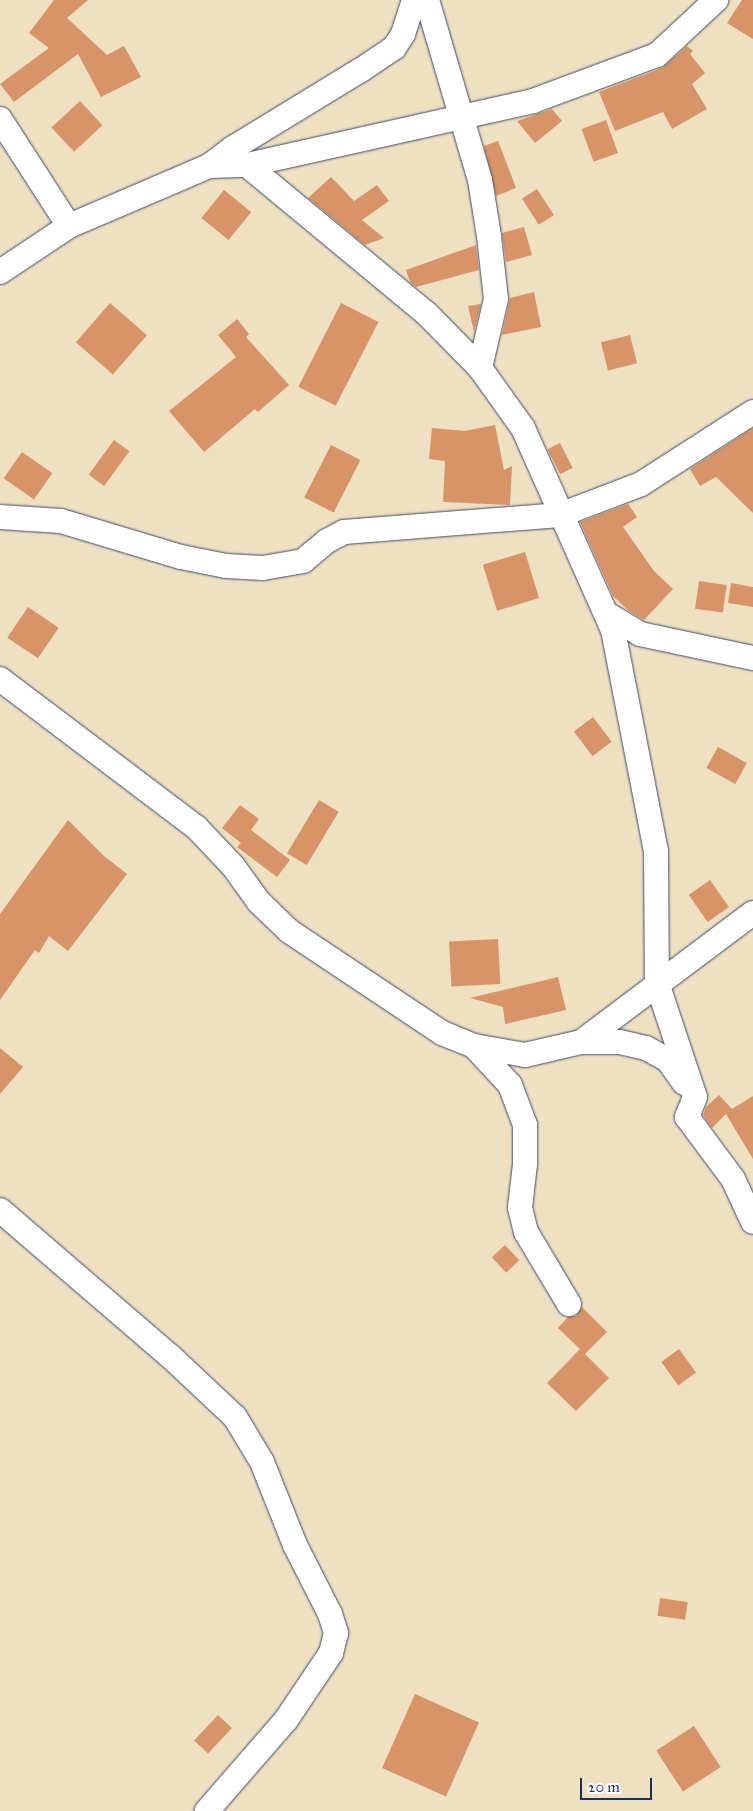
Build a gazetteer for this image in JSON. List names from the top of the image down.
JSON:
{
  "scale_bar": "20 m"
}
